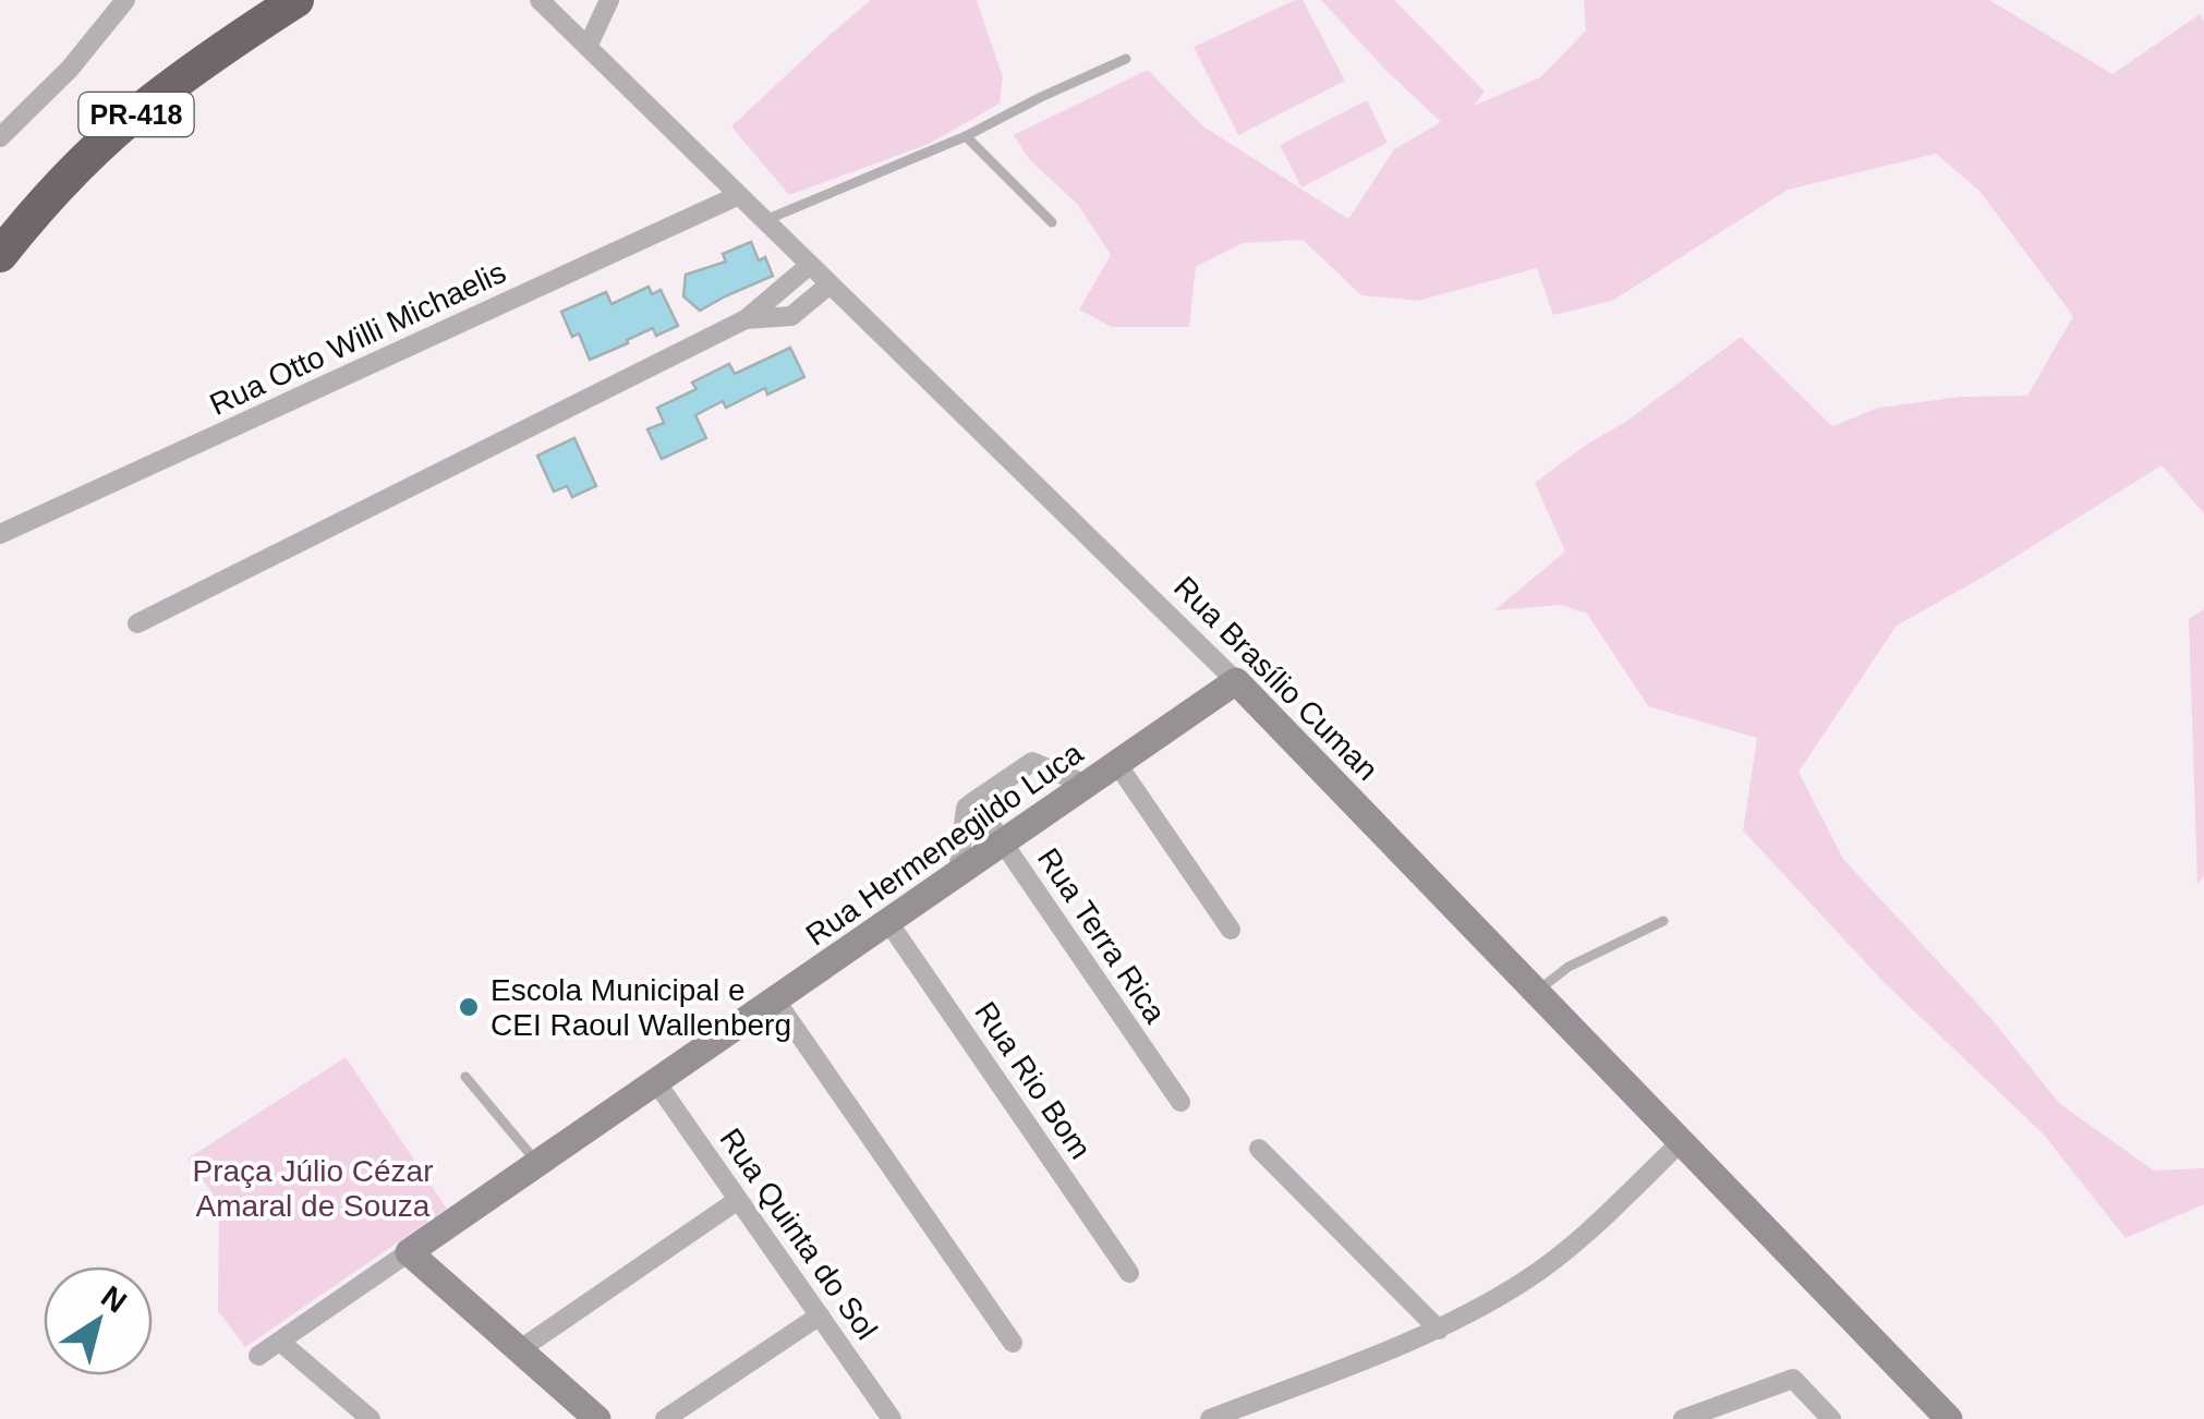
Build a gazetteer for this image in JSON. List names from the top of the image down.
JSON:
{
  "streets": {
    "highway": ["PR-418"],
    "street": [
      "Rua Otto Willi Michaelis",
      "Rua Brasílio Cuman",
      "Rua Hermenegildo Luca",
      "Rua Terra Rica",
      "Rua Rio Bom",
      "Rua Quinta do Sol"
    ]
  },
  "crossings": [
    ["Rua Otto Willi Michaelis", "Rua Brasílio Cuman"],
    ["Rua Brasílio Cuman", "Rua Hermenegildo Luca"],
    ["Rua Hermenegildo Luca", "Rua Terra Rica"],
    ["Rua Hermenegildo Luca", "Rua Rio Bom"],
    ["Rua Hermenegildo Luca", "Rua Quinta do Sol"]
  ],
  "parks": ["Praça Júlio Cézar Amaral de Souza"],
  "places": ["Escola Municipal e CEI Raoul Wallenberg"],
  "north": "top right"
}
